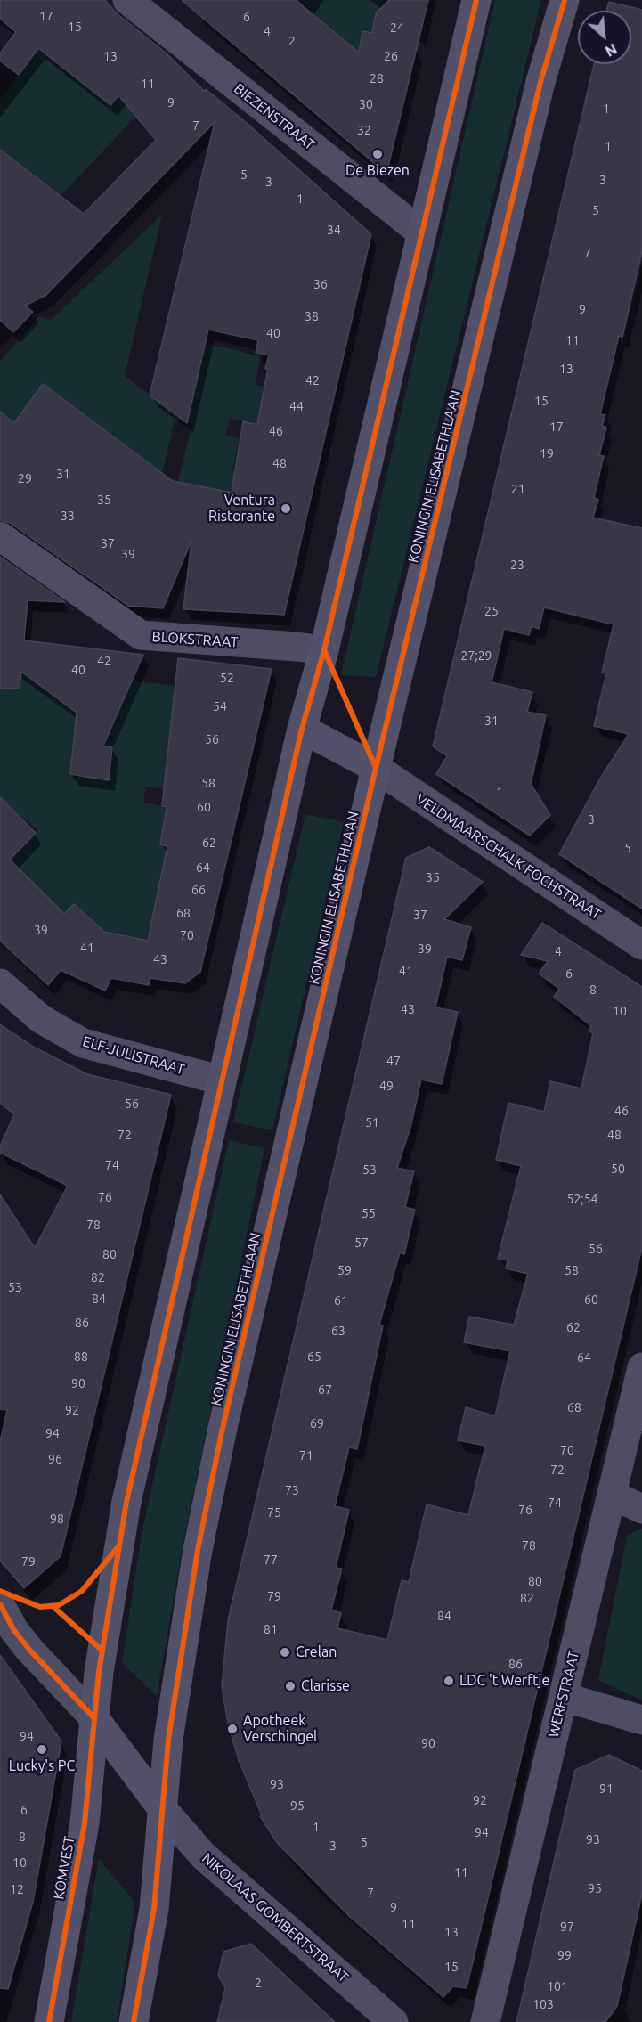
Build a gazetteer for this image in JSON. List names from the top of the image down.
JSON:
{
  "streets": {
    "main road": ["KONINGIN ELISABETHLAAN", "KOMVEST"],
    "street": [
      "BIEZENSTRAAT",
      "BLOKSTRAAT",
      "VELDMAARSCHALK FOCHSTRAAT",
      "ELF-JULISTRAAT",
      "WERFSTRAAT",
      "NIKOLAAS GOMBERTSTRAAT"
    ]
  },
  "crossings": [
    ["KONINGIN ELISABETHLAAN", "VELDMAARSCHALK FOCHSTRAAT"],
    ["KONINGIN ELISABETHLAAN", "NIKOLAAS GOMBERTSTRAAT"]
  ],
  "places": [
    "De Biezen",
    "Ventura Ristorante",
    "Crelan",
    "LDC 't Werftje",
    "Clarisse",
    "Apotheek Verschingel",
    "Lucky's PC"
  ],
  "house_numbers": [
    "17",
    "6",
    "15",
    "24",
    "4",
    "2",
    "13",
    "26",
    "28",
    "11",
    "9",
    "30",
    "1",
    "7",
    "32",
    "1",
    "5",
    "3",
    "3",
    "1",
    "5",
    "34",
    "7",
    "36",
    "9",
    "38",
    "40",
    "11",
    "13",
    "42",
    "15",
    "44",
    "17",
    "46",
    "19",
    "48",
    "31",
    "29",
    "21",
    "35",
    "33",
    "37",
    "39",
    "23",
    "25",
    "27;29",
    "42",
    "40",
    "52",
    "54",
    "31",
    "56",
    "58",
    "1",
    "60",
    "3",
    "62",
    "5",
    "64",
    "35",
    "66",
    "68",
    "37",
    "39",
    "70",
    "41",
    "39",
    "4",
    "43",
    "41",
    "6",
    "8",
    "43",
    "10",
    "47",
    "49",
    "56",
    "46",
    "51",
    "72",
    "48",
    "74",
    "50",
    "53",
    "76",
    "52;54",
    "55",
    "78",
    "57",
    "56",
    "80",
    "59",
    "58",
    "82",
    "53",
    "84",
    "60",
    "61",
    "86",
    "62",
    "63",
    "88",
    "65",
    "64",
    "90",
    "67",
    "68",
    "92",
    "69",
    "94",
    "70",
    "71",
    "96",
    "72",
    "73",
    "74",
    "76",
    "75",
    "98",
    "78",
    "77",
    "79",
    "80",
    "79",
    "82",
    "84",
    "81",
    "86",
    "94",
    "90",
    "93",
    "91",
    "92",
    "95",
    "6",
    "1",
    "94",
    "8",
    "93",
    "5",
    "3",
    "10",
    "11",
    "95",
    "12",
    "7",
    "9",
    "11",
    "97",
    "13",
    "99",
    "15",
    "2",
    "101",
    "103"
  ],
  "north": "bottom right"
}
